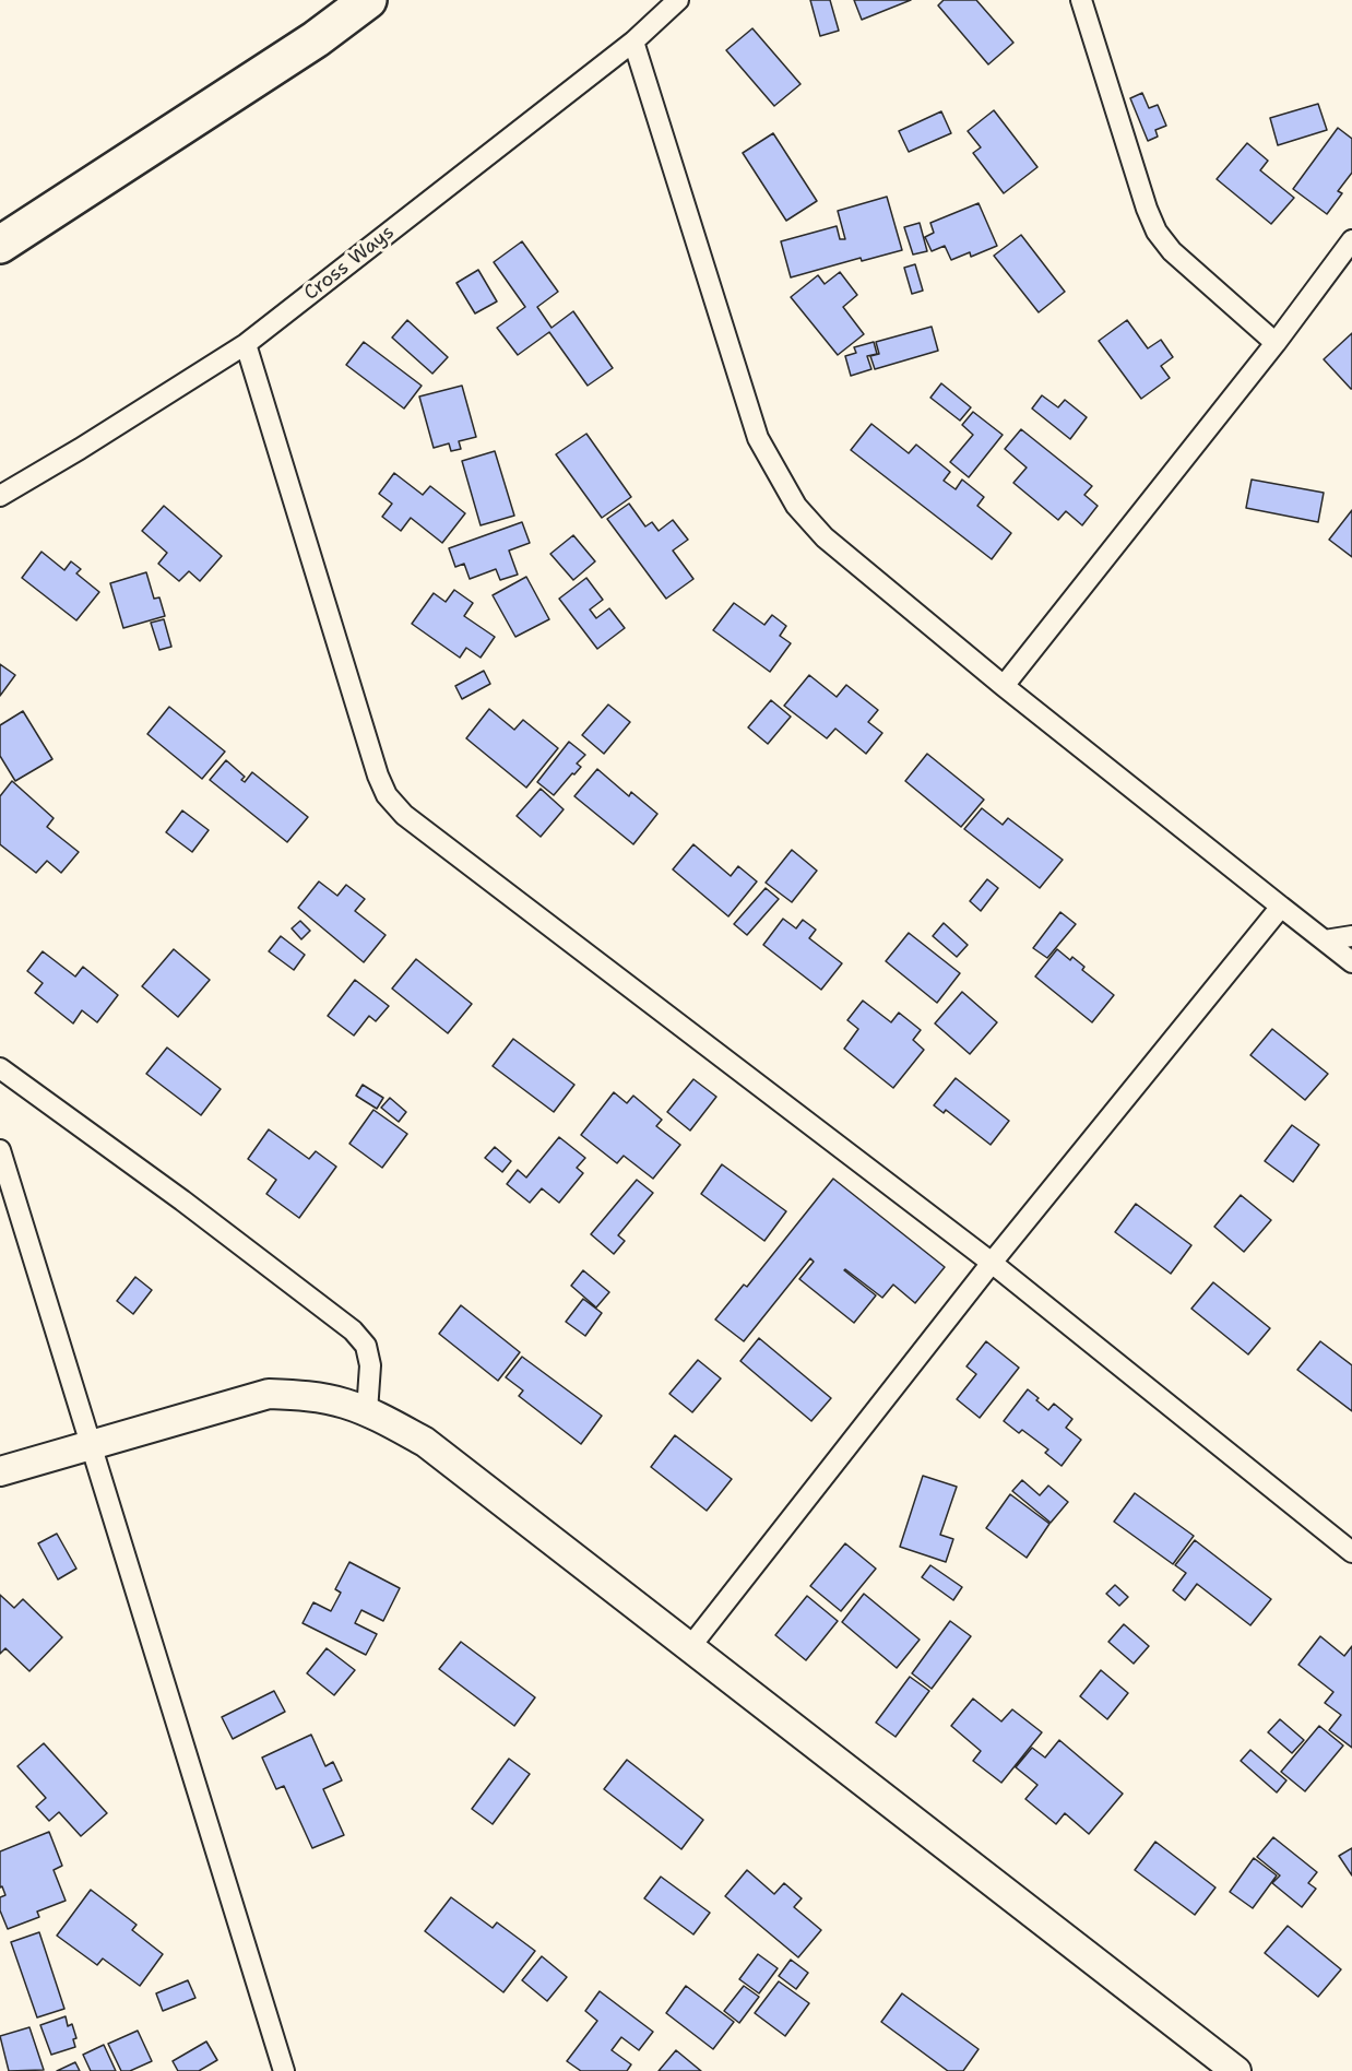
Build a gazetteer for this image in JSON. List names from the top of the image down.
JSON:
{
  "streets": {
    "street": ["Cross Ways"]
  }
}
